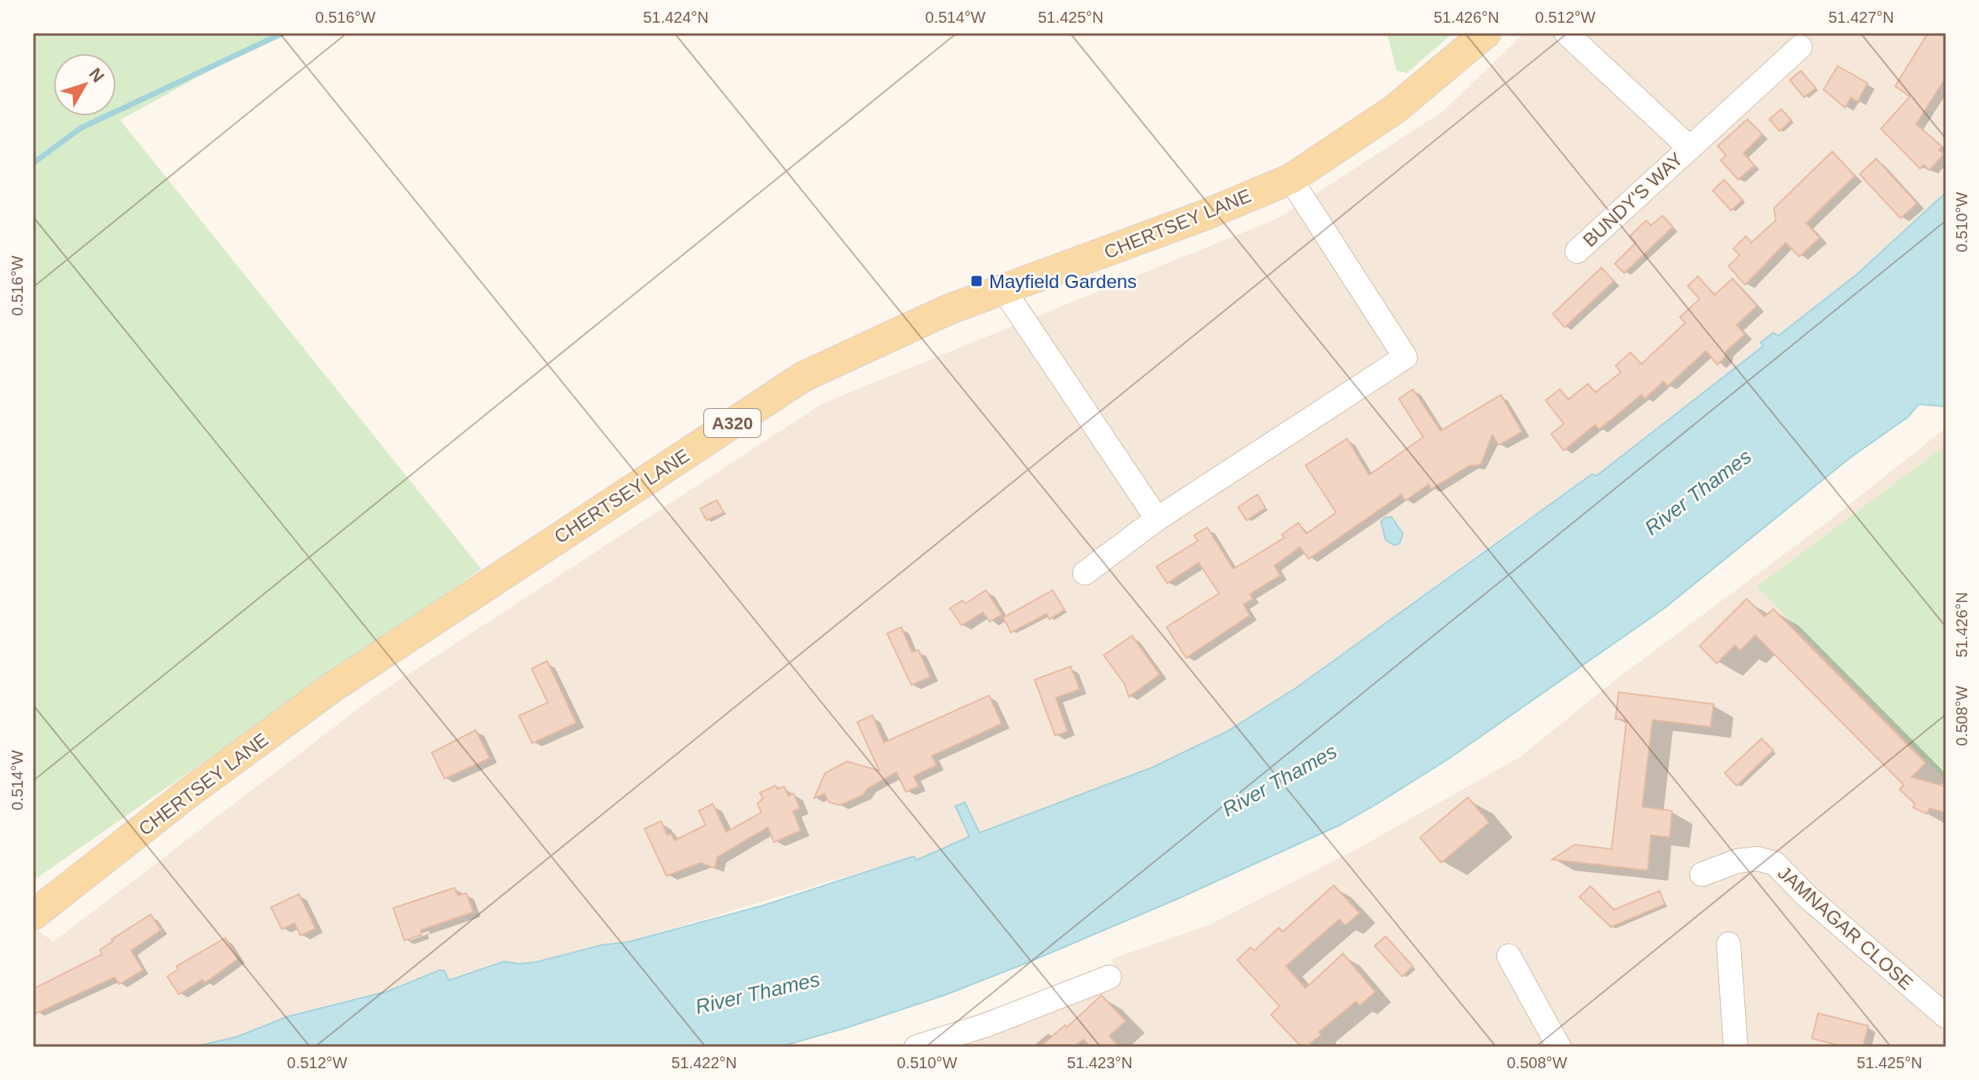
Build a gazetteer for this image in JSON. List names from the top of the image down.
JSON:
{
  "streets": {
    "main road": ["CHERTSEY LANE", "A320"],
    "street": ["BUNDY'S WAY", "JAMNAGAR CLOSE"]
  },
  "water": ["River Thames"],
  "places": {
    "transit": ["Mayfield Gardens"]
  },
  "north": "top right",
  "coordinates": [
    "0.516°W",
    "51.424°N",
    "0.514°W",
    "51.425°N",
    "51.426°N",
    "0.512°W",
    "51.427°N",
    "0.510°W",
    "0.508°W",
    "51.422°N",
    "51.423°N"
  ]
}
